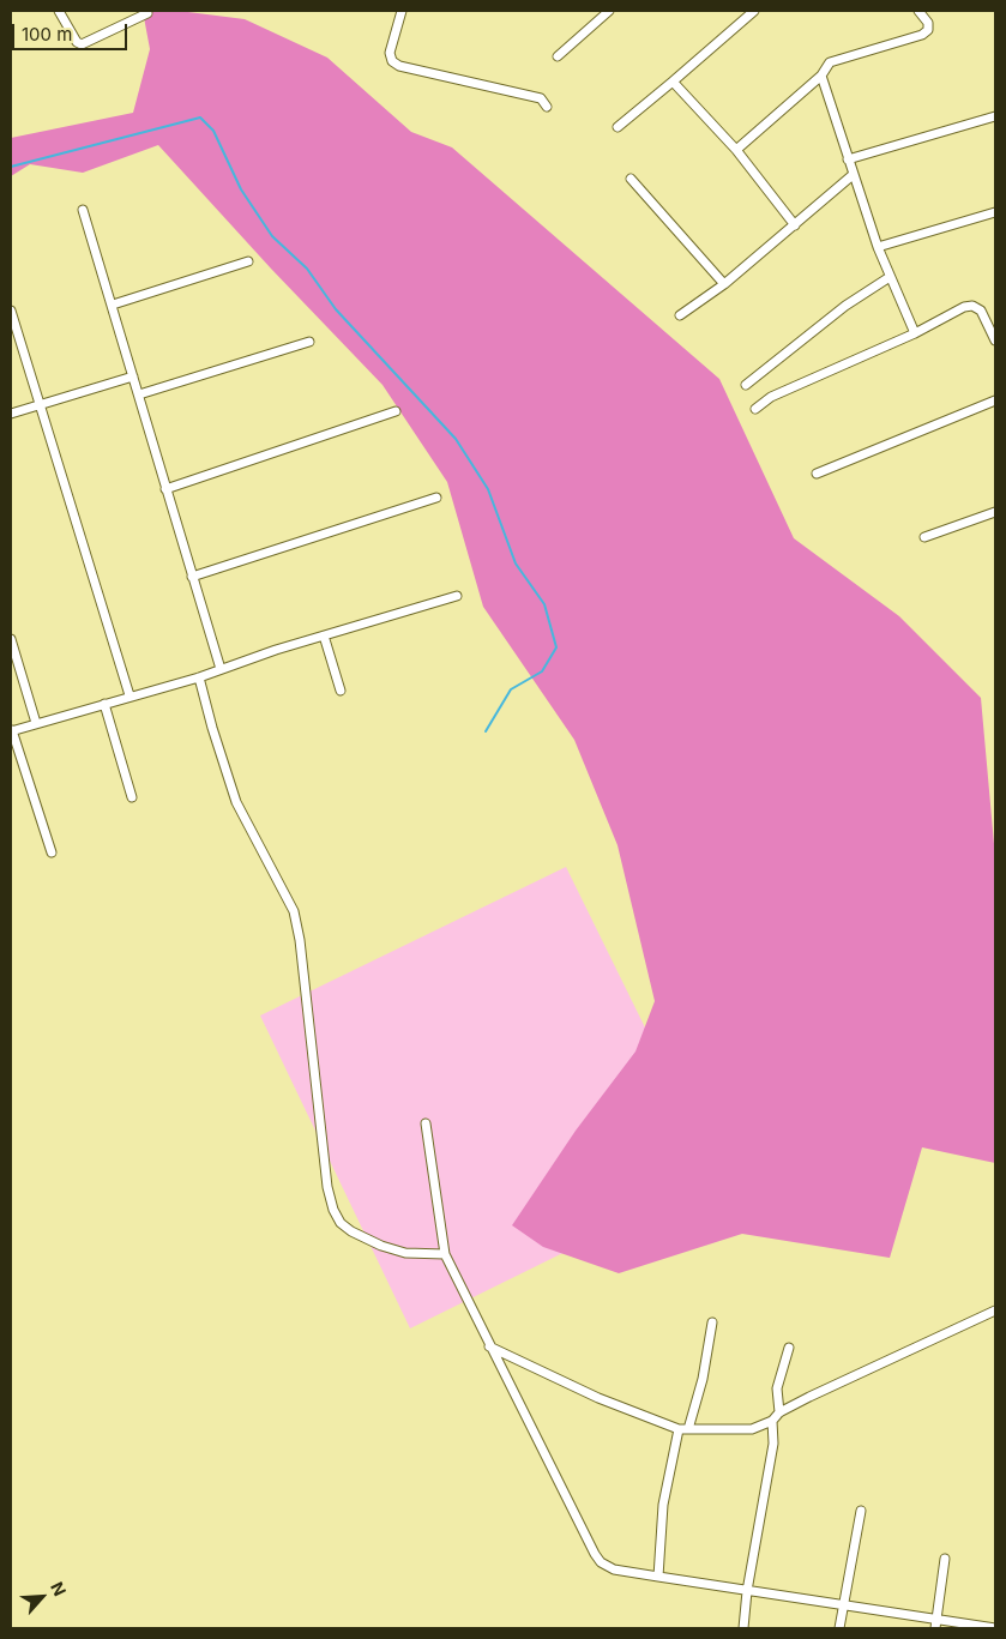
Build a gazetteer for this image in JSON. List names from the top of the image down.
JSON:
{
  "scale_bar": "100 m",
  "north": "top right"
}
